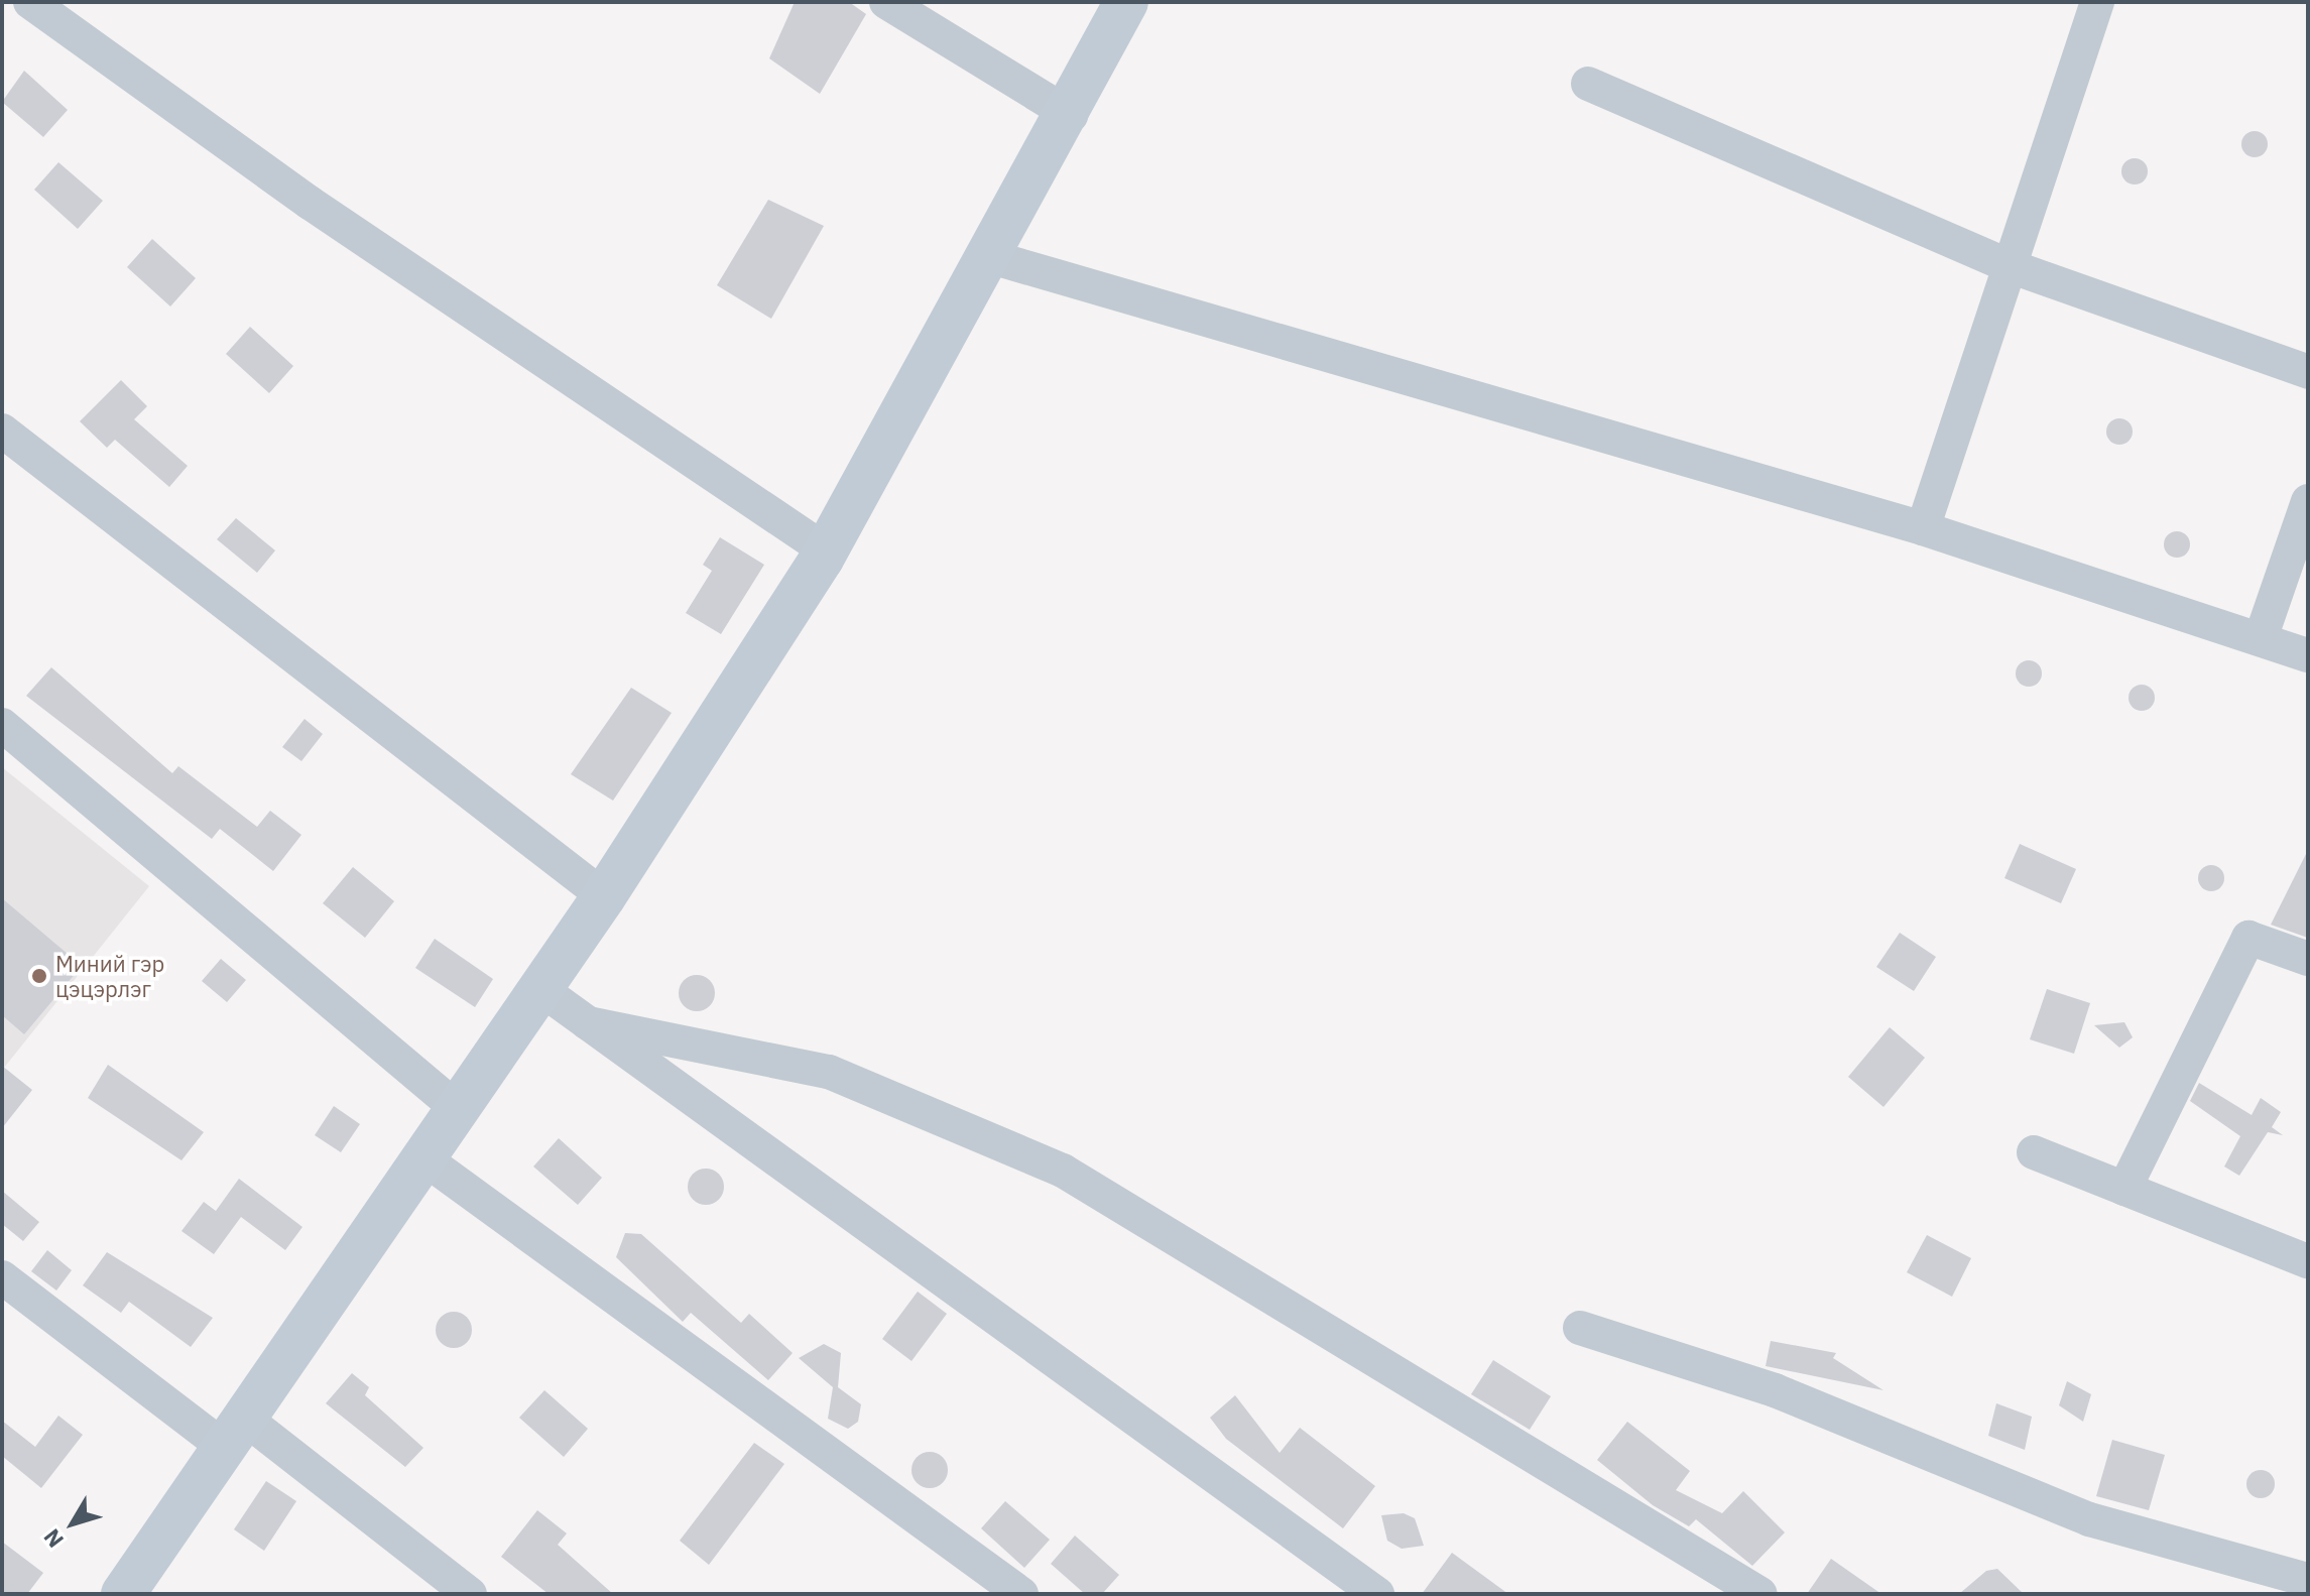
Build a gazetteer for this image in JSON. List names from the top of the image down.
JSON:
{
  "places": ["Миний гэр цэцэрлэг"],
  "north": "bottom left"
}
